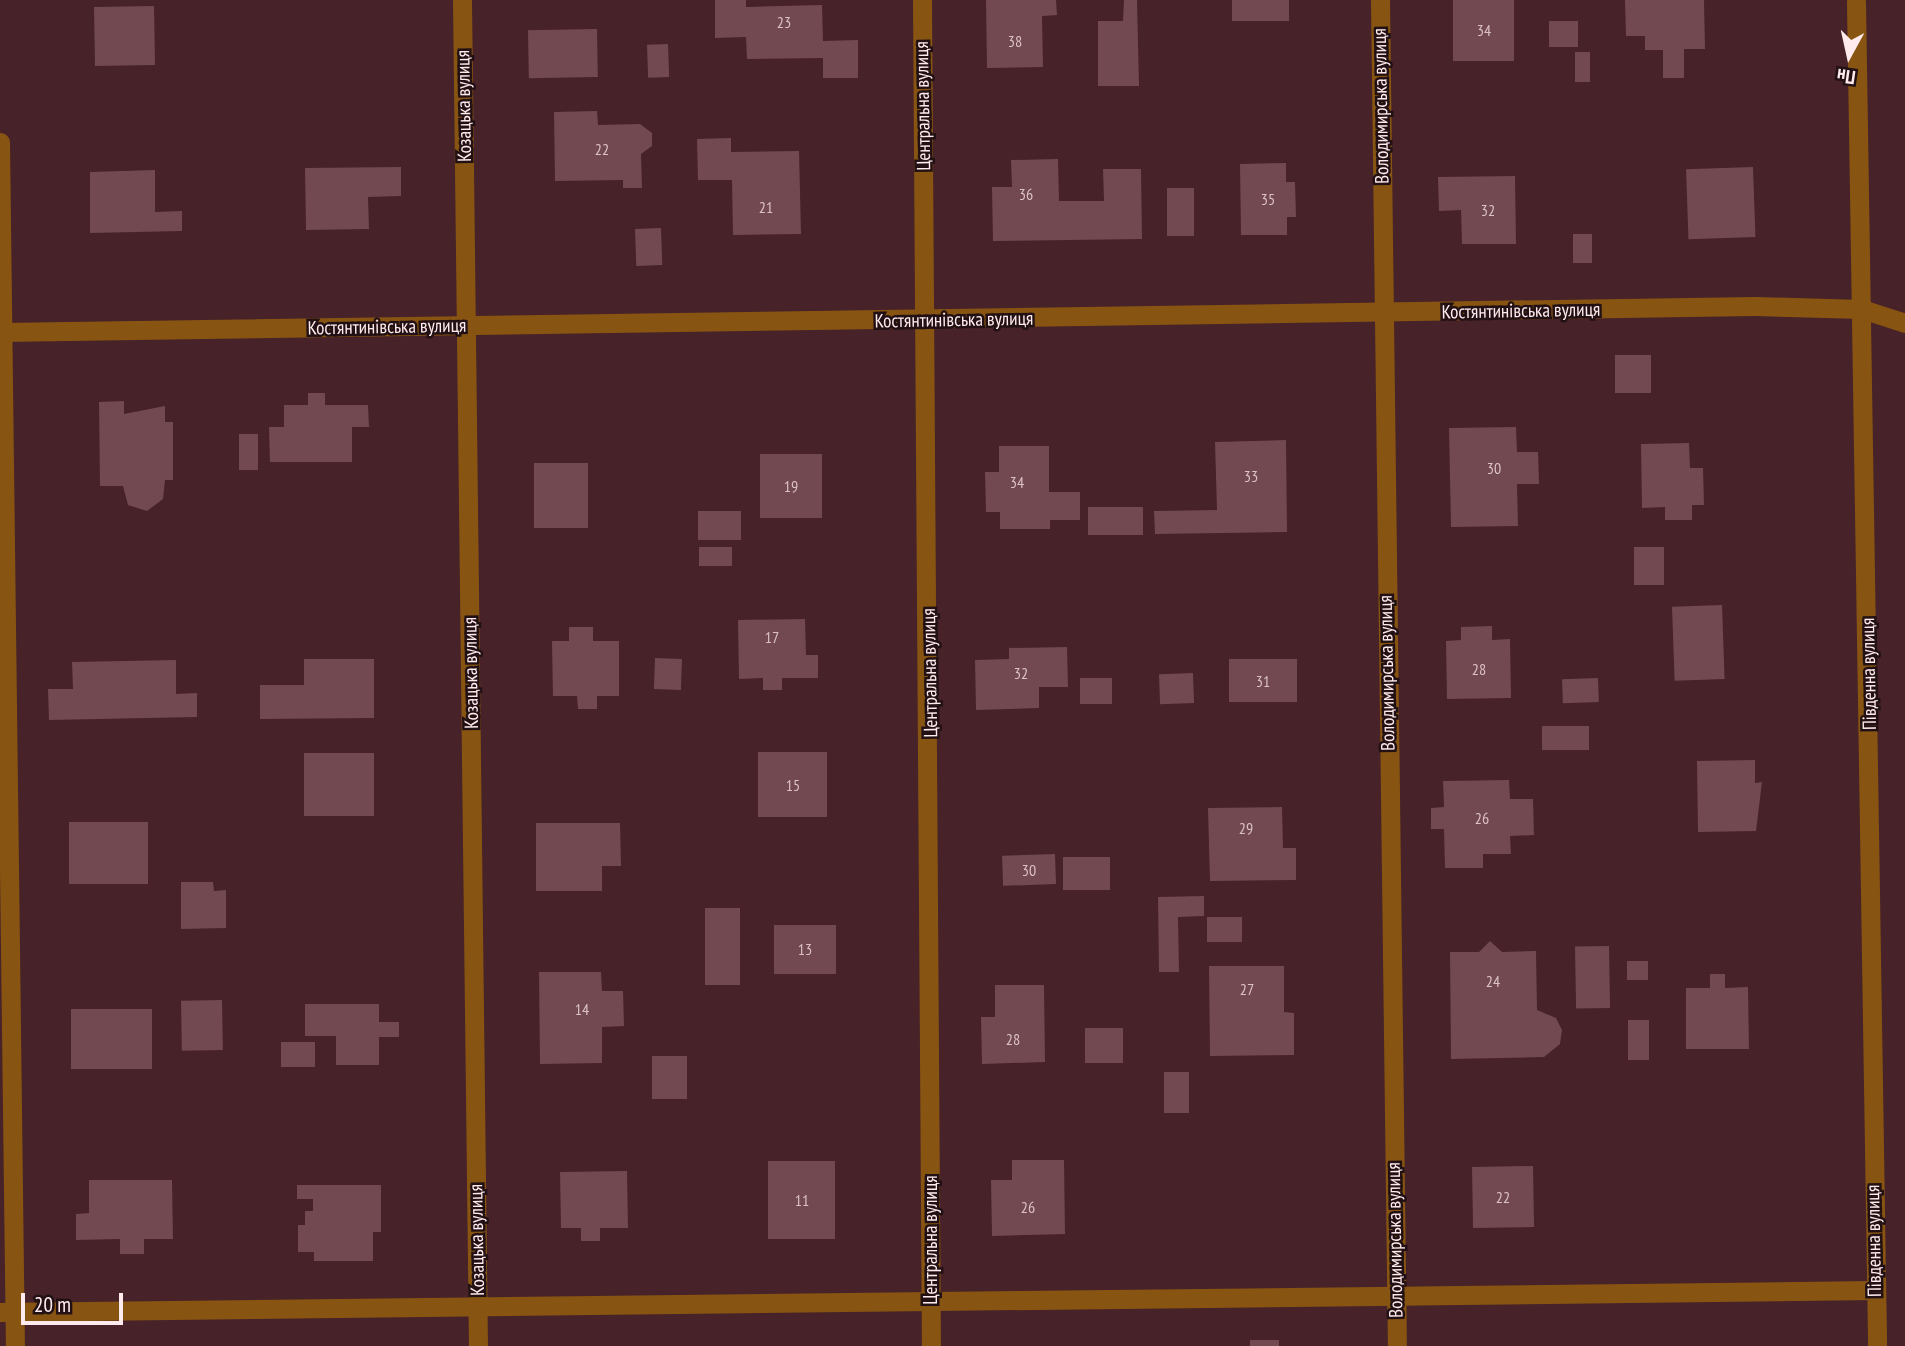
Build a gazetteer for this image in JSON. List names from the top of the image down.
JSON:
{
  "streets": {
    "street": [
      "Козацька вулиця",
      "Центральна вулиця",
      "Володимирська вулиця",
      "Костянтинівська вулиця",
      "Південна вулиця"
    ]
  },
  "crossings": [
    ["Козацька вулиця", "Костянтинівська вулиця"],
    ["Центральна вулиця", "Костянтинівська вулиця"],
    ["Володимирська вулиця", "Костянтинівська вулиця"],
    ["Костянтинівська вулиця", "Південна вулиця"]
  ],
  "house_numbers": [
    "23",
    "34",
    "38",
    "22",
    "36",
    "35",
    "21",
    "32",
    "30",
    "33",
    "34",
    "19",
    "17",
    "28",
    "32",
    "31",
    "15",
    "26",
    "29",
    "30",
    "13",
    "24",
    "27",
    "14",
    "28",
    "22",
    "11",
    "26"
  ],
  "scale_bar": "20 m",
  "north": "bottom"
}
